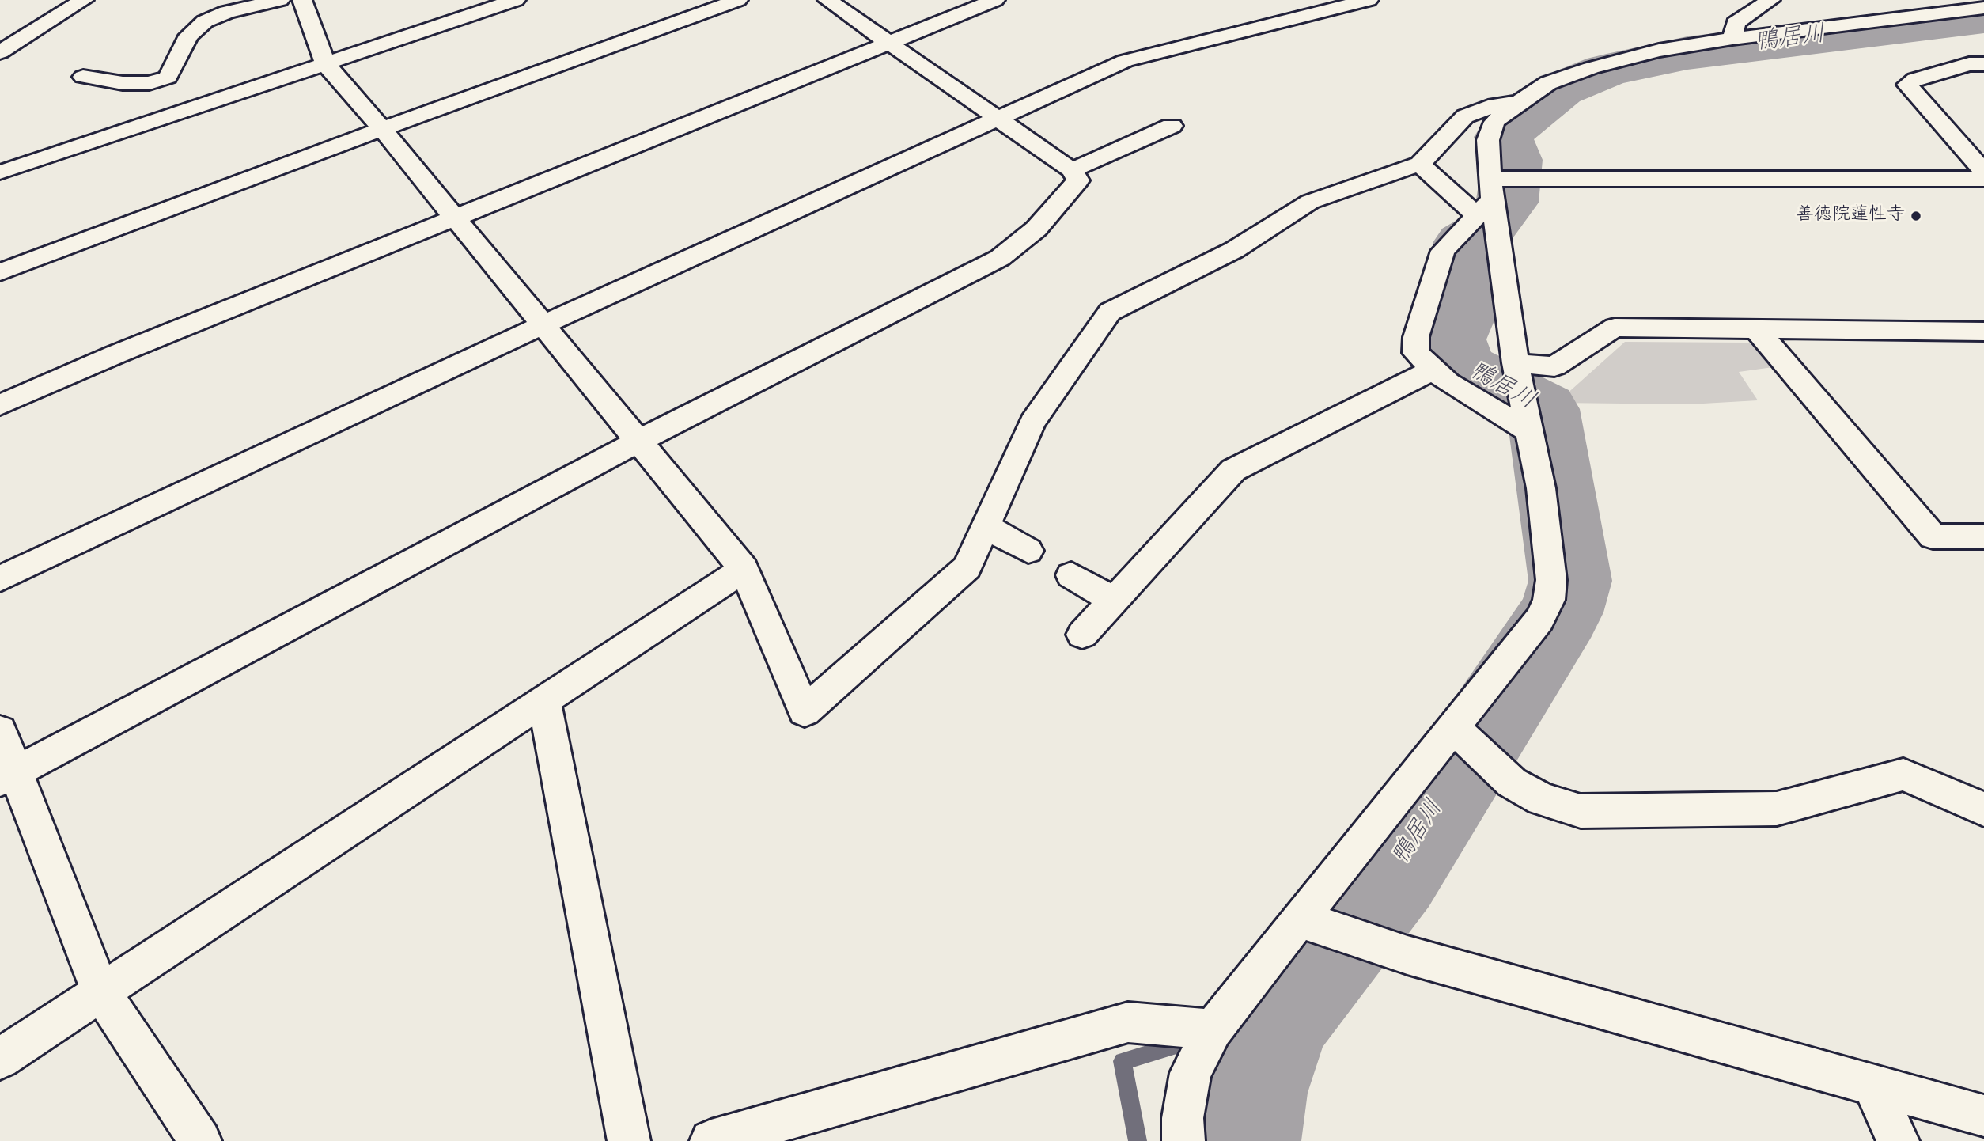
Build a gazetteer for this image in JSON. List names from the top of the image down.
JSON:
{
  "water": ["鴨居川"],
  "places": ["善徳院蓮性寺"]
}
